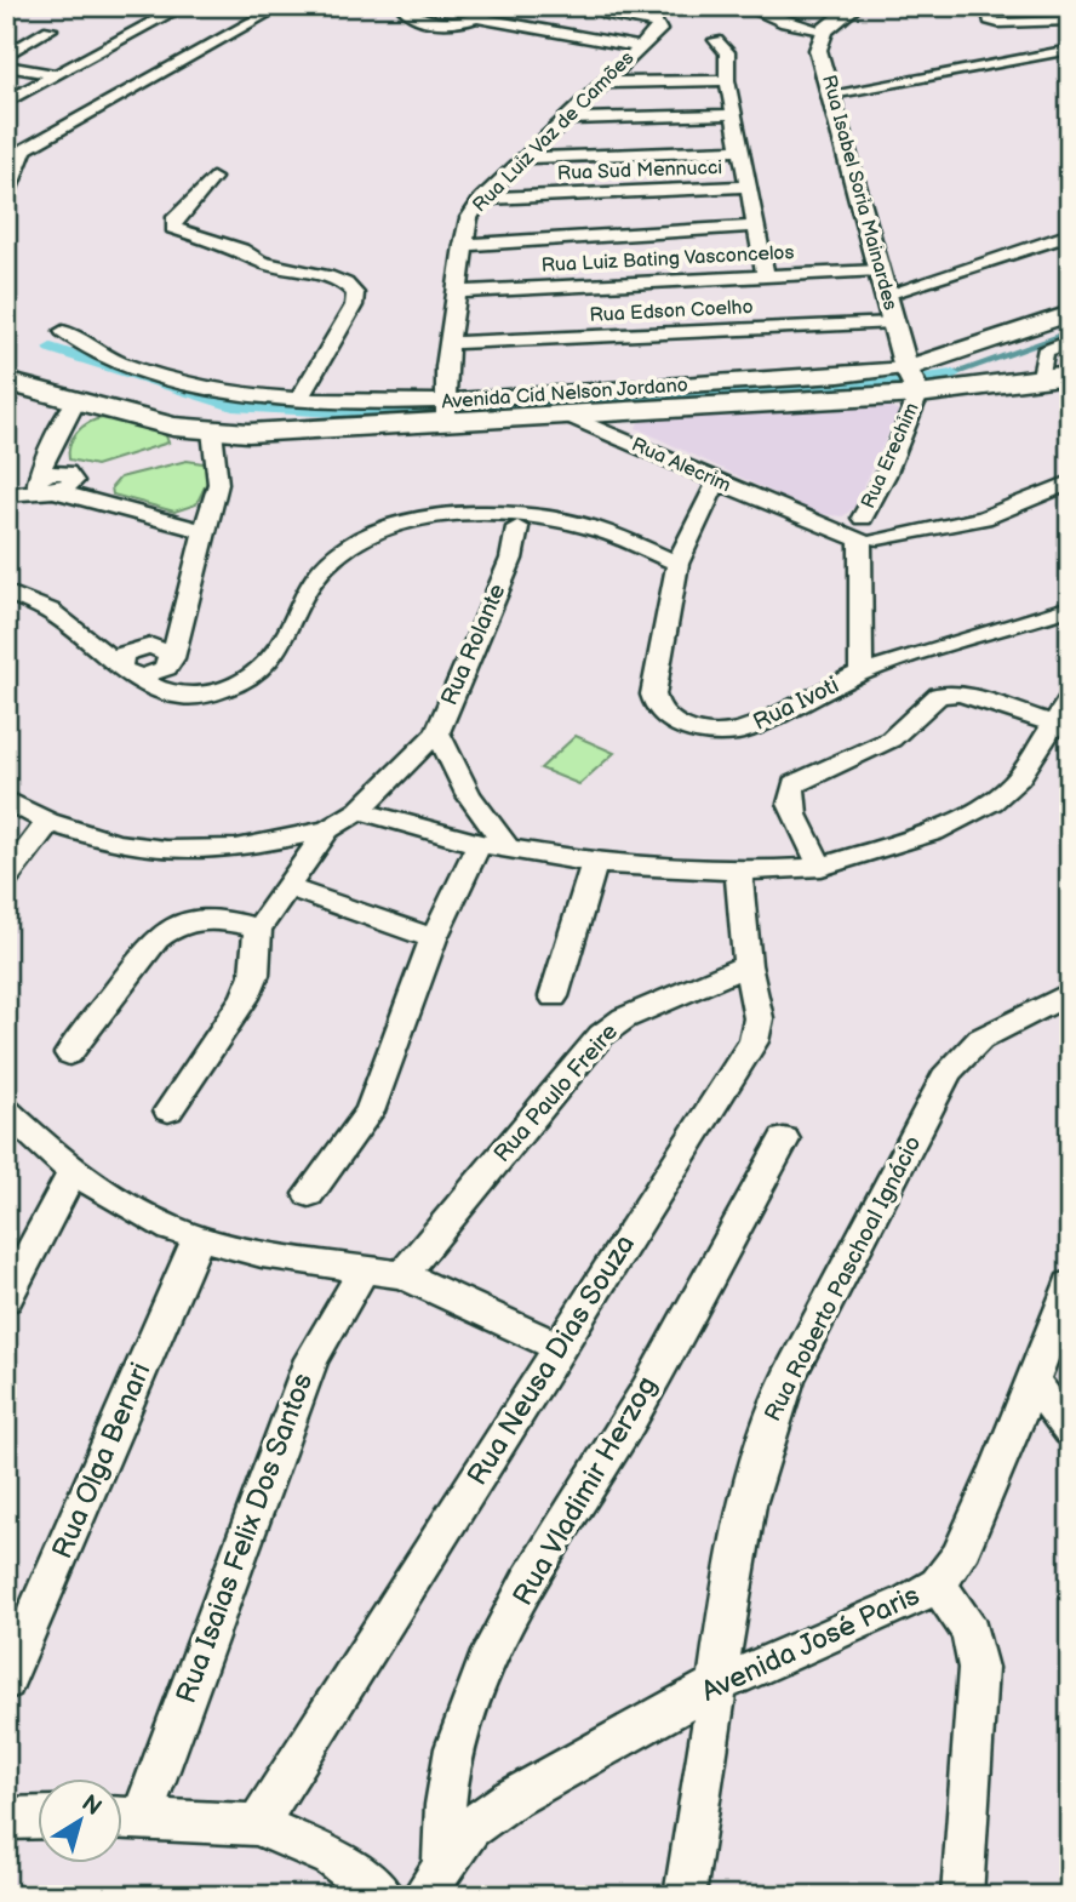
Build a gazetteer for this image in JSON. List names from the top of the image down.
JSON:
{
  "streets": {
    "main road": ["Avenida Cid Nelson Jordano"],
    "street": [
      "Rua Luiz Vaz de Camões",
      "Rua Sud Mennucci",
      "Rua Isabel Soria Mainardes",
      "Rua Luiz Bating Vasconcelos",
      "Rua Edson Coelho",
      "Rua Erechim",
      "Rua Alecrim",
      "Rua Rolante",
      "Rua Ivoti",
      "Rua Paulo Freire",
      "Rua Roberto Paschoal Ignácio",
      "Rua Neusa Dias Souza",
      "Rua Olga Benari",
      "Rua Vladimir Herzog",
      "Rua Isaias Felix Dos Santos",
      "Avenida José Paris"
    ]
  },
  "crossings": [
    ["Rua Luiz Vaz de Camões", "Rua Sud Mennucci"],
    ["Rua Luiz Vaz de Camões", "Rua Luiz Bating Vasconcelos"],
    ["Rua Luiz Vaz de Camões", "Rua Edson Coelho"],
    ["Rua Luiz Vaz de Camões", "Avenida Cid Nelson Jordano"],
    ["Rua Isabel Soria Mainardes", "Rua Luiz Bating Vasconcelos"],
    ["Rua Isabel Soria Mainardes", "Rua Edson Coelho"],
    ["Rua Isabel Soria Mainardes", "Avenida Cid Nelson Jordano"],
    ["Rua Isabel Soria Mainardes", "Rua Erechim"],
    ["Avenida Cid Nelson Jordano", "Rua Erechim"],
    ["Avenida Cid Nelson Jordano", "Rua Alecrim"],
    ["Rua Erechim", "Rua Alecrim"],
    ["Rua Erechim", "Rua Ivoti"],
    ["Rua Alecrim", "Rua Ivoti"],
    ["Rua Paulo Freire", "Rua Neusa Dias Souza"],
    ["Rua Roberto Paschoal Ignácio", "Avenida José Paris"],
    ["Rua Vladimir Herzog", "Avenida José Paris"]
  ],
  "north": "top right"
}
